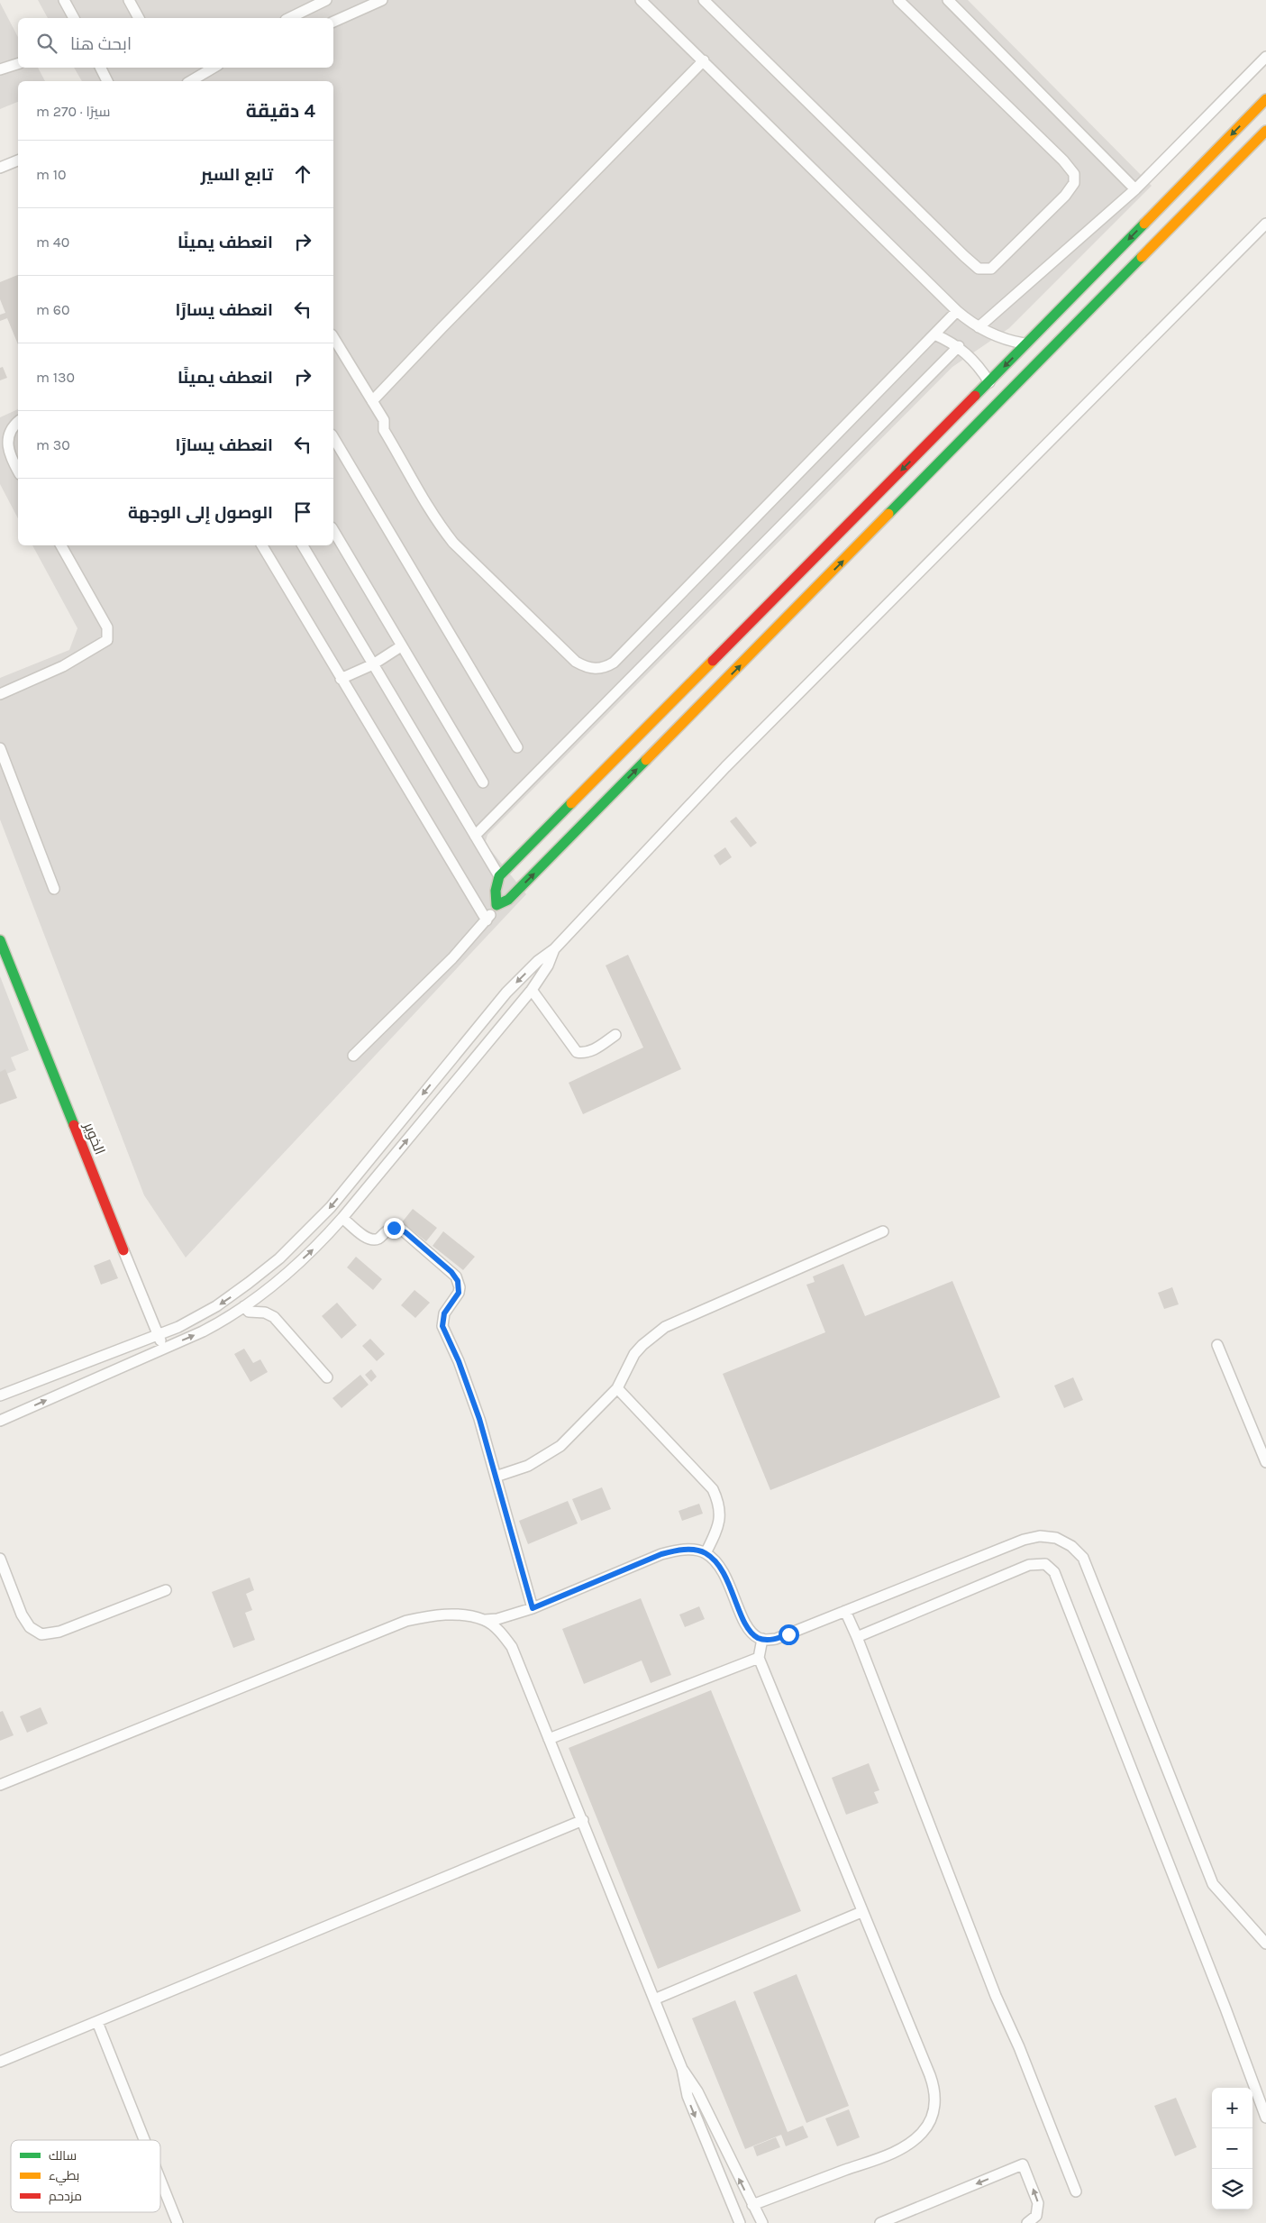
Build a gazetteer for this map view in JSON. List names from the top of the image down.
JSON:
{
  "streets": {
    "street": ["الخوير"]
  },
  "legend": ["سالك", "بطيء", "مزدحم"],
  "page": {
    "search": "ابحث هنا",
    "heading": ["4 دقيقة", "سيرًا · 270 m"],
    "list": [
      ["تابع السير", "10 m"],
      ["انعطف يمينًا", "40 m"],
      ["انعطف يسارًا", "60 m"],
      ["انعطف يمينًا", "130 m"],
      ["انعطف يسارًا", "30 m"],
      "الوصول إلى الوجهة"
    ],
    "map_buttons": ["+", "−"]
  }
}
